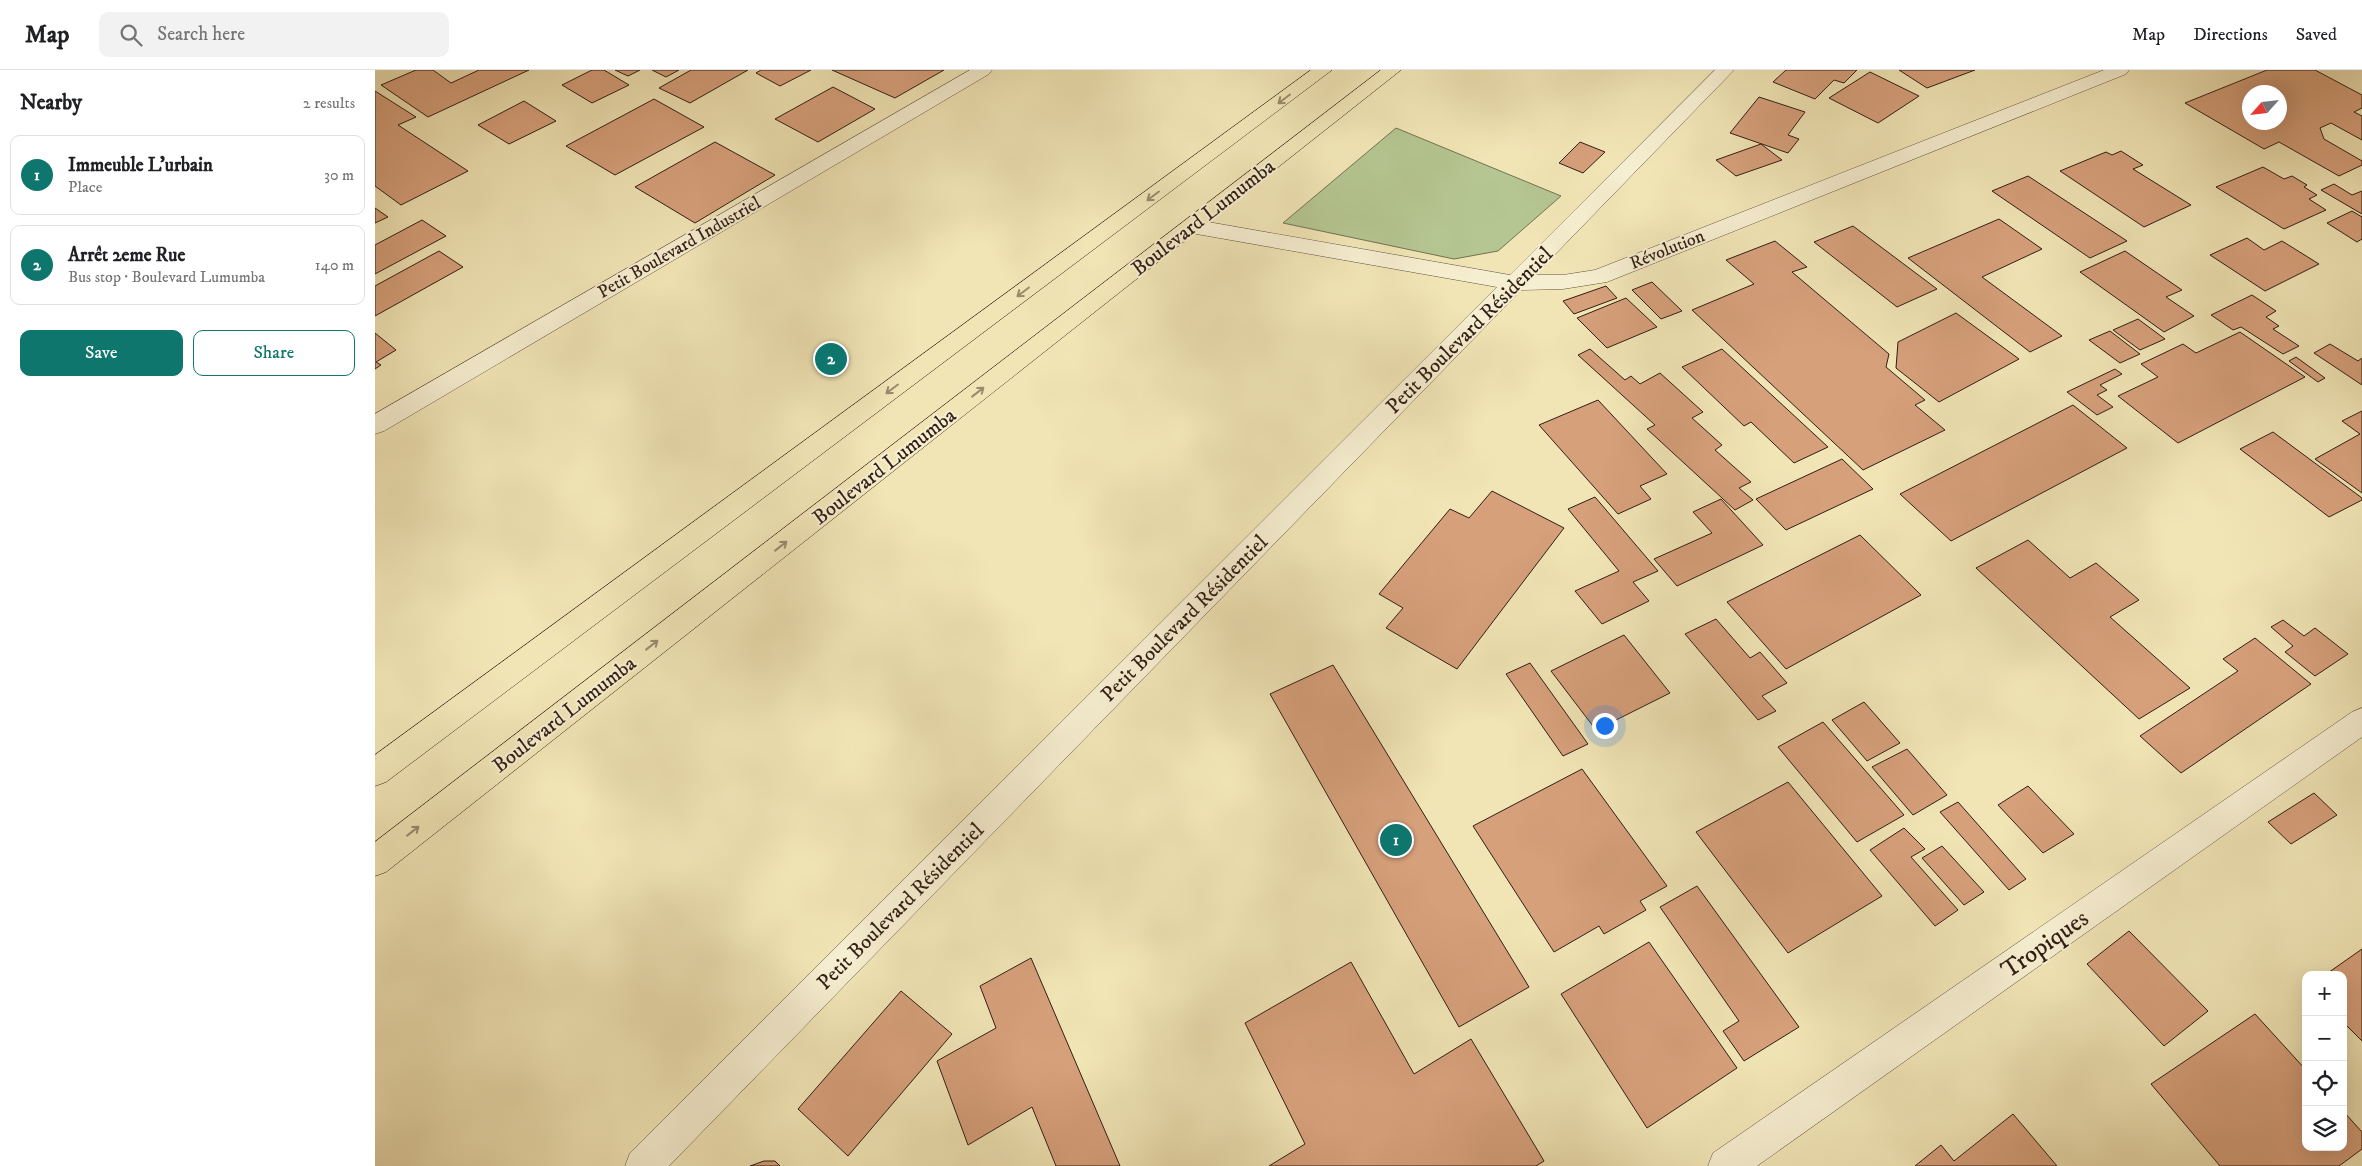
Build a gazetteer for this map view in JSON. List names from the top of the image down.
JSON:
{
  "streets": {
    "highway": ["Boulevard Lumumba"],
    "street": [
      "Petit Boulevard Industriel",
      "Révolution",
      "Petit Boulevard Résidentiel",
      "Tropiques"
    ]
  },
  "crossings": [
    ["Boulevard Lumumba", "Révolution"],
    ["Révolution", "Petit Boulevard Résidentiel"]
  ],
  "north": "bottom left",
  "page": {
    "header": "Map",
    "search": "Search here",
    "nav": ["Map", "Directions", "Saved"],
    "heading": ["Nearby", "2 results"],
    "list": [
      {
        "mark": "1",
        "name": "Immeuble L'urbain",
        "note": "Place",
        "value": "30 m"
      },
      {
        "mark": "2",
        "name": "Arrêt 2eme Rue",
        "note": "Bus stop · Boulevard Lumumba",
        "value": "140 m"
      }
    ],
    "buttons": ["Save", "Share"],
    "pins": ["2", "1"],
    "map_buttons": ["+", "−"]
  }
}
